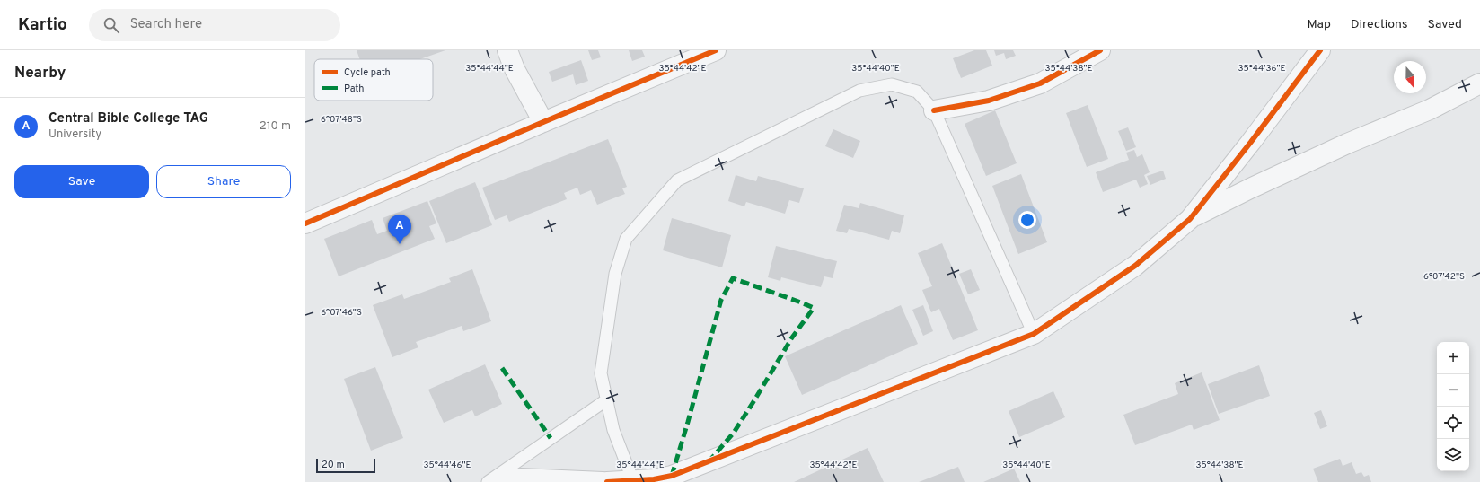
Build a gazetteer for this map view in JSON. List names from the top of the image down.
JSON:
{
  "legend": ["Cycle path", "Path"],
  "scale_bar": "20 m",
  "north": "bottom",
  "page": {
    "header": "Kartio",
    "search": "Search here",
    "nav": ["Map", "Directions", "Saved"],
    "heading": "Nearby",
    "list": [
      {
        "mark": "A",
        "name": "Central Bible College TAG",
        "note": "University",
        "value": "210 m"
      }
    ],
    "buttons": ["Save", "Share"],
    "pins": "A",
    "map_buttons": ["+", "−"],
    "scale": "20 m"
  },
  "coordinates": [
    "35°44'44\"E",
    "35°44'42\"E",
    "35°44'40\"E",
    "35°44'36\"E",
    "35°44'38\"E",
    "6°07'48\"S",
    "6°07'42\"S",
    "6°07'46\"S",
    "35°44'46\"E"
  ]
}
